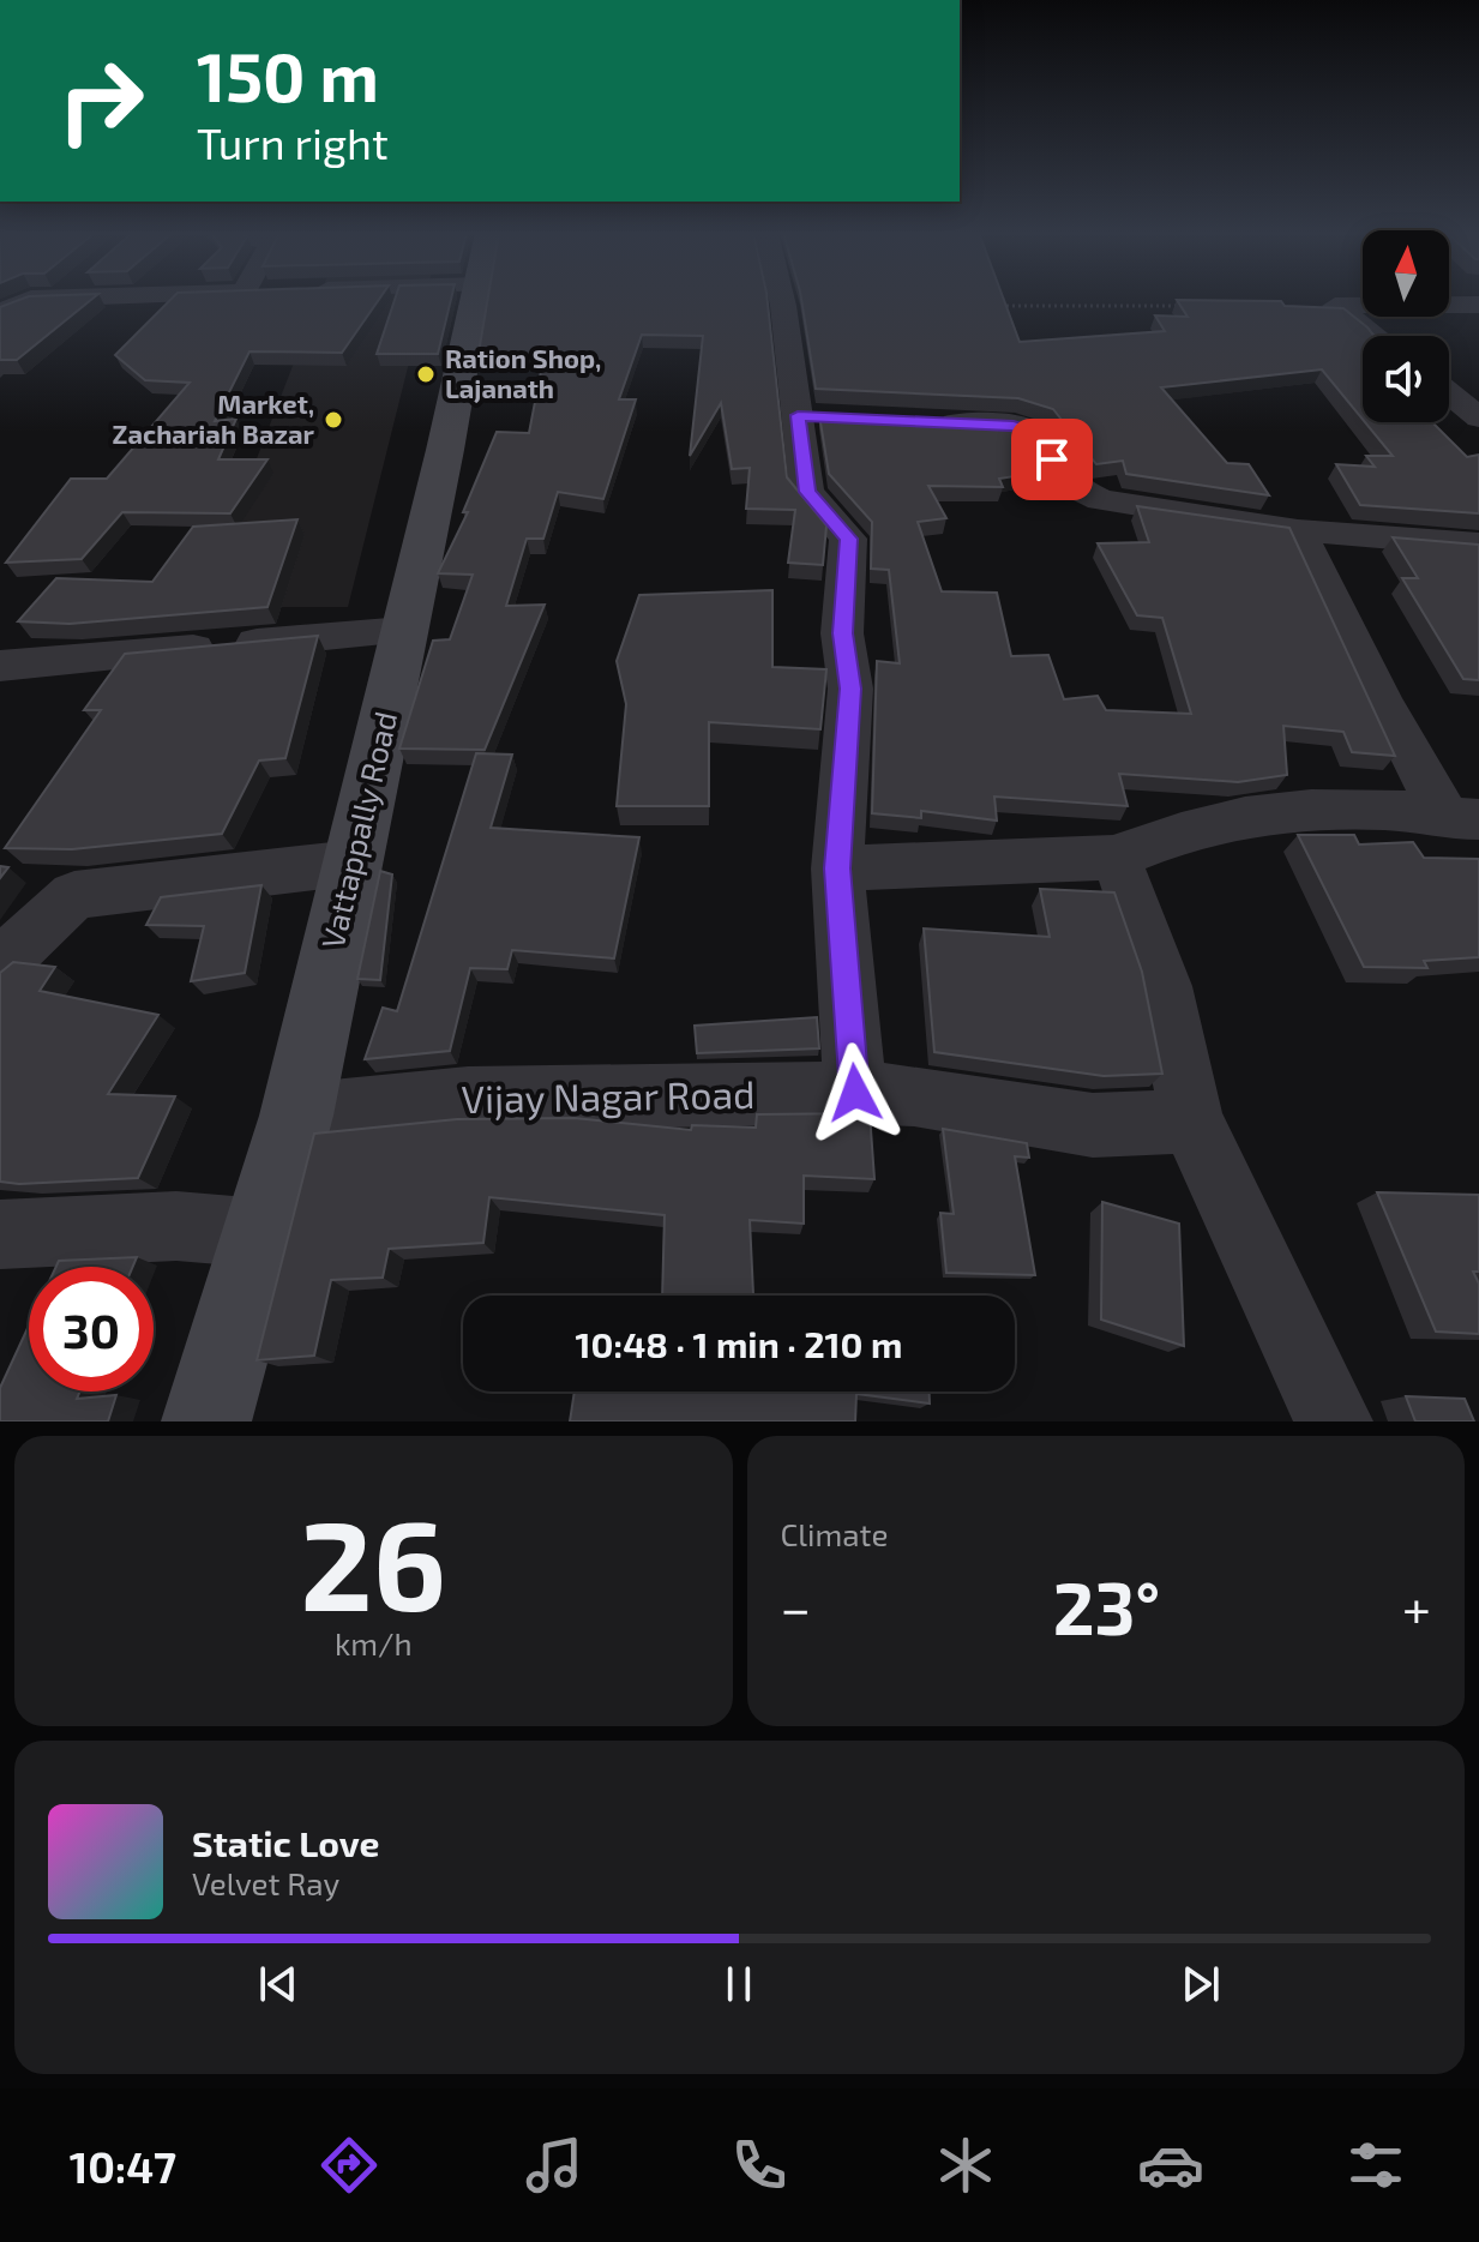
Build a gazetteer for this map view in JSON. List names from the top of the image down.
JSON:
{
  "streets": {
    "main road": ["Vattappally Road"],
    "street": ["Vijay Nagar Road"]
  },
  "crossings": [
    ["Vattappally Road", "Vijay Nagar Road"]
  ],
  "places": ["Ration Shop, Lajanath", "Market, Zachariah Bazar"],
  "north": "top",
  "page": {
    "turn": ["150 m", "Turn right"],
    "limit": "30",
    "trip": "10:48 · 1 min · 210 m",
    "tile": [
      ["26", "km/h"],
      "Climate"
    ],
    "heat": ["−", "23°", "+"],
    "song": ["Static Love", "Velvet Ray"],
    "tabs": "10:47"
  }
}
